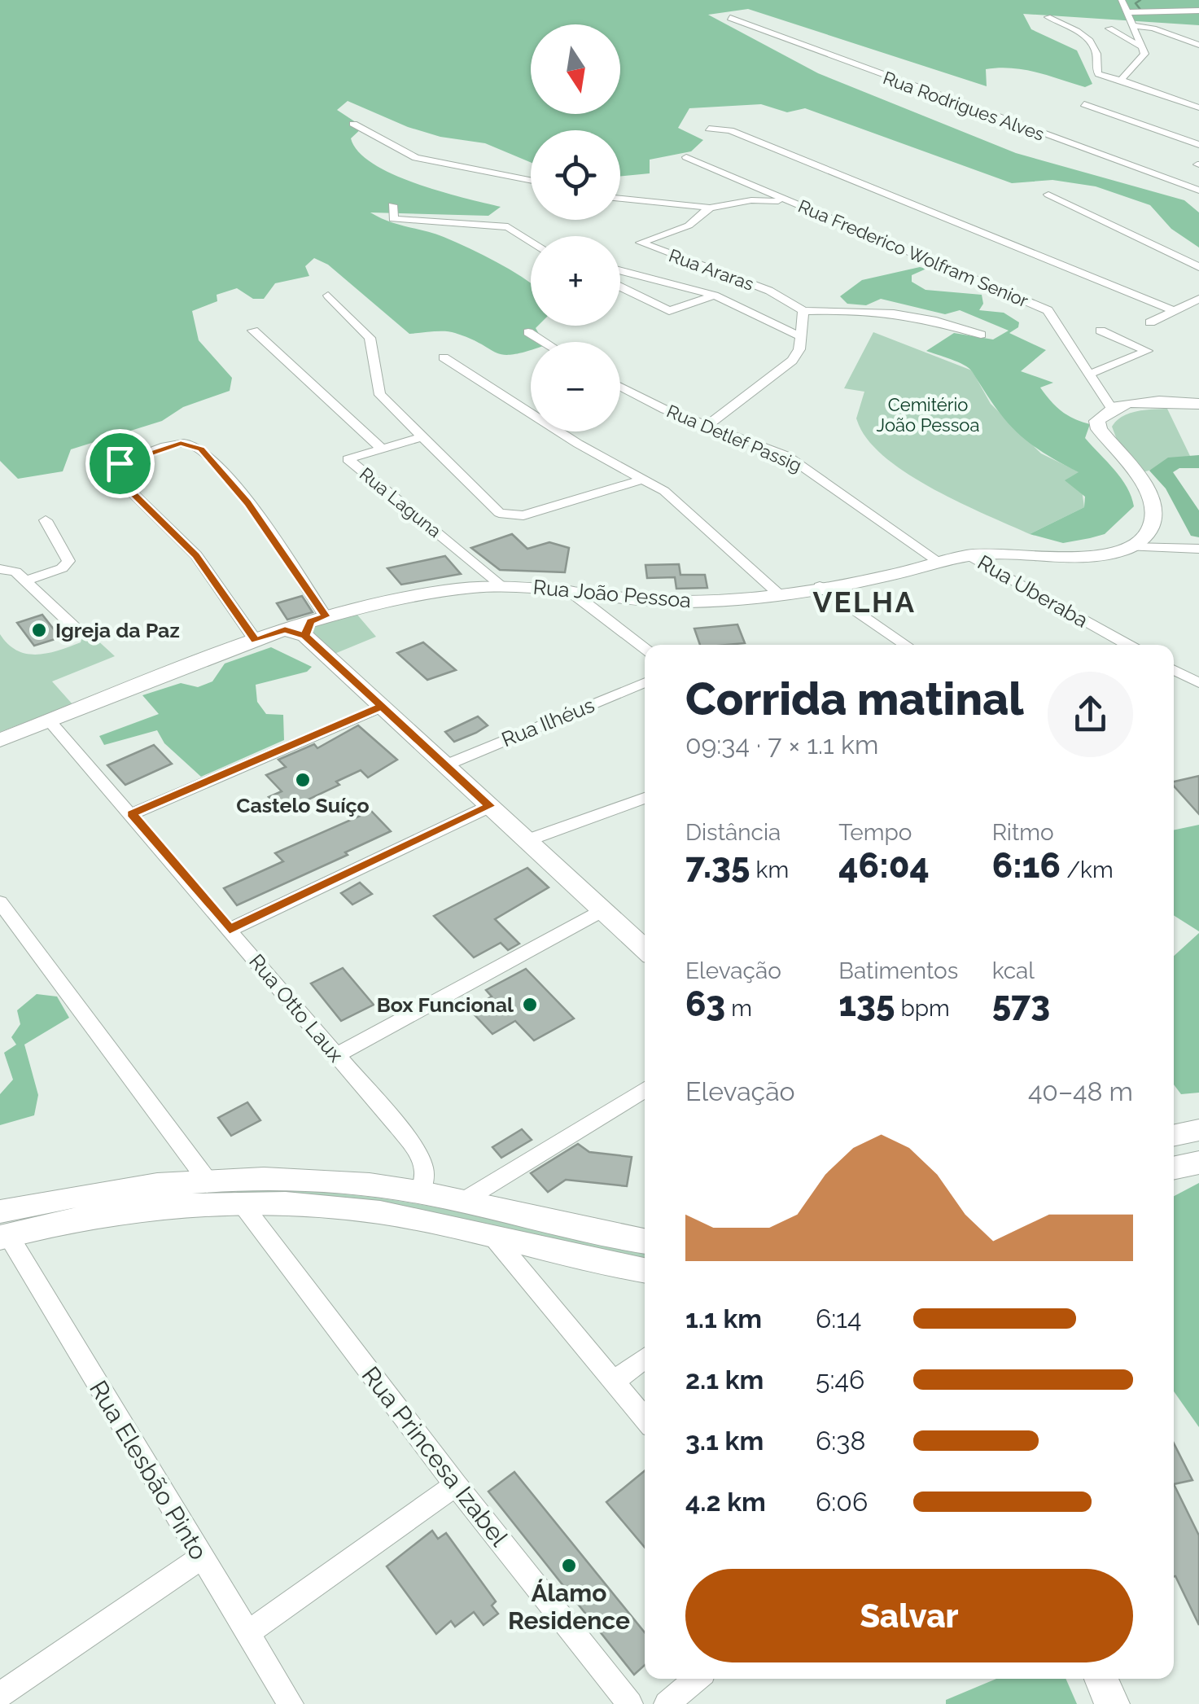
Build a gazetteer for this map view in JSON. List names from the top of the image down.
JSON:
{
  "streets": {
    "main road": ["Rua João Pessoa"],
    "street": [
      "Rua Rodrigues Alves",
      "Rua Frederico Wolfram Senior",
      "Rua Araras",
      "Rua Detlef Passig",
      "Rua Laguna",
      "Rua Uberaba",
      "Rua Ilhéus",
      "Rua Otto Laux",
      "Rua Princesa Izabel",
      "Rua Elesbão Pinto"
    ]
  },
  "crossings": [
    ["Rua Frederico Wolfram Senior", "Rua Araras"],
    ["Rua Detlef Passig", "Rua João Pessoa"],
    ["Rua Laguna", "Rua João Pessoa"],
    ["Rua Uberaba", "Rua João Pessoa"]
  ],
  "districts": ["VELHA"],
  "parks": ["Cemitério João Pessoa"],
  "places": [
    "Igreja da Paz",
    "Castelo Suíço",
    "Box Funcional",
    "Álamo Residence"
  ],
  "north": "bottom",
  "page": {
    "map_buttons": ["+", "−"],
    "heading": ["Corrida matinal", "09:34 · 7 × 1.1 km"],
    "stats": [
      ["Distância", "7.35 km"],
      ["Tempo", "46:04"],
      ["Ritmo", "6:16 /km"],
      ["Elevação", "63 m"],
      ["Batimentos", "135 bpm"],
      ["kcal", "573"]
    ],
    "chart": ["Elevação", "40–48 m"],
    "list": [
      {
        "name": "1.1 km",
        "note": "6:14"
      },
      {
        "name": "2.1 km",
        "note": "5:46"
      },
      {
        "name": "3.1 km",
        "note": "6:38"
      },
      {
        "name": "4.2 km",
        "note": "6:06"
      }
    ],
    "buttons": "Salvar"
  }
}
